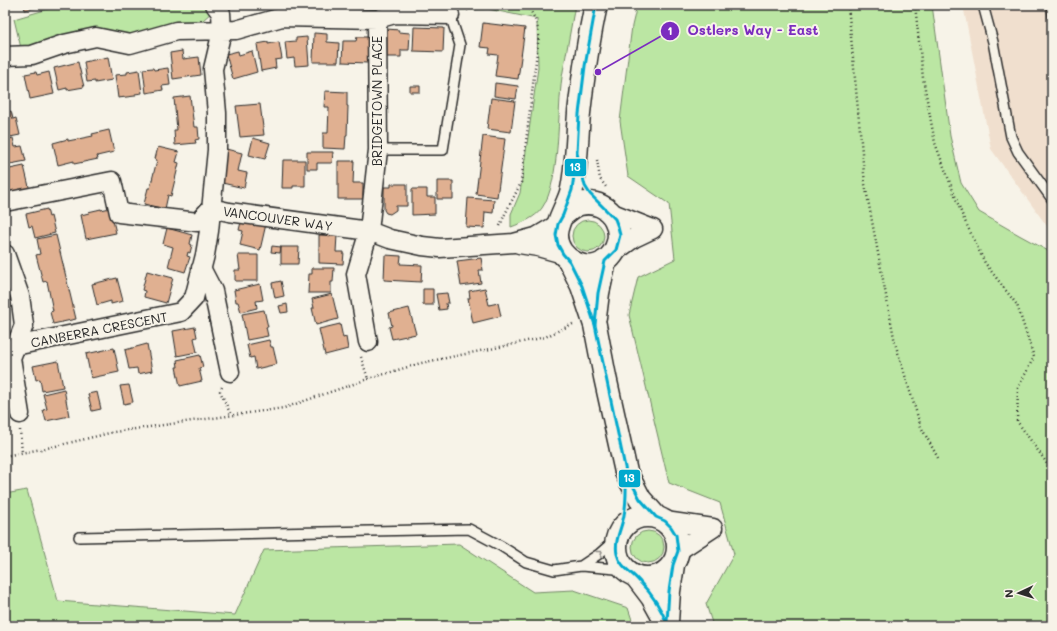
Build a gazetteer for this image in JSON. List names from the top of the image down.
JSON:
{
  "streets": {
    "street": ["BRIDGETOWN PLACE", "VANCOUVER WAY", "CANBERRA CRESCENT"]
  },
  "crossings": [
    ["BRIDGETOWN PLACE", "VANCOUVER WAY"],
    ["BRIDGETOWN PLACE", "CANBERRA CRESCENT"],
    ["VANCOUVER WAY", "CANBERRA CRESCENT"]
  ],
  "places": ["Ostlers Way - East"],
  "lines": ["transit line 13"],
  "north": "left"
}
